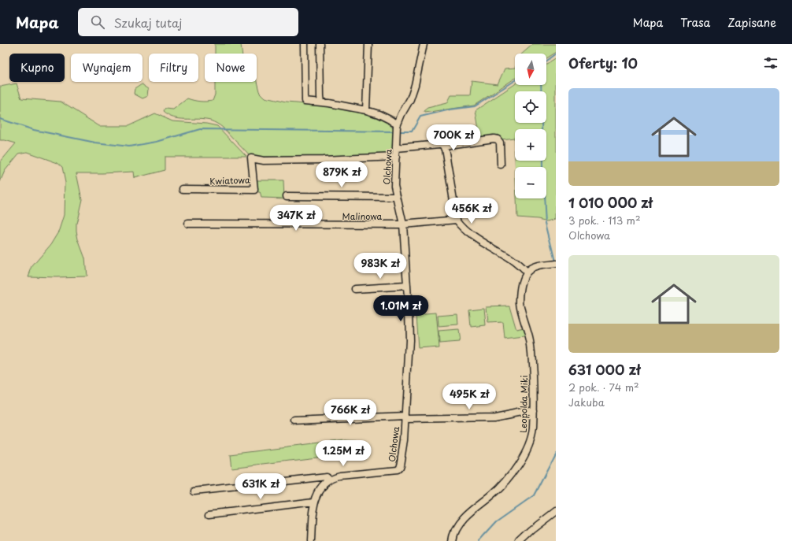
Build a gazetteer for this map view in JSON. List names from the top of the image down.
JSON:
{
  "streets": {
    "street": [
      "Olchowa",
      "Kwiatowa",
      "Malinowa",
      "Leopolda Miki"
    ]
  },
  "crossings": [
    ["Olchowa", "Kwiatowa"],
    ["Olchowa", "Malinowa"]
  ],
  "north": "bottom",
  "page": {
    "header": "Mapa",
    "search": "Szukaj tutaj",
    "nav": ["Mapa", "Trasa", "Zapisane"],
    "heading": "Oferty: 10",
    "map_buttons": ["+", "−"],
    "chip": [
      "Kupno",
      "Wynajem",
      "Filtry",
      "Nowe"
    ],
    "list": [
      {
        "name": "1 010 000 zł",
        "note": "3 pok. · 113 m² · Olchowa"
      },
      {
        "name": "631 000 zł",
        "note": "2 pok. · 74 m² · Jakuba"
      }
    ],
    "price": [
      "700K zł",
      "879K zł",
      "456K zł",
      "347K zł",
      "983K zł",
      "1.01M zł",
      "495K zł",
      "766K zł",
      "1.25M zł",
      "631K zł"
    ]
  }
}
